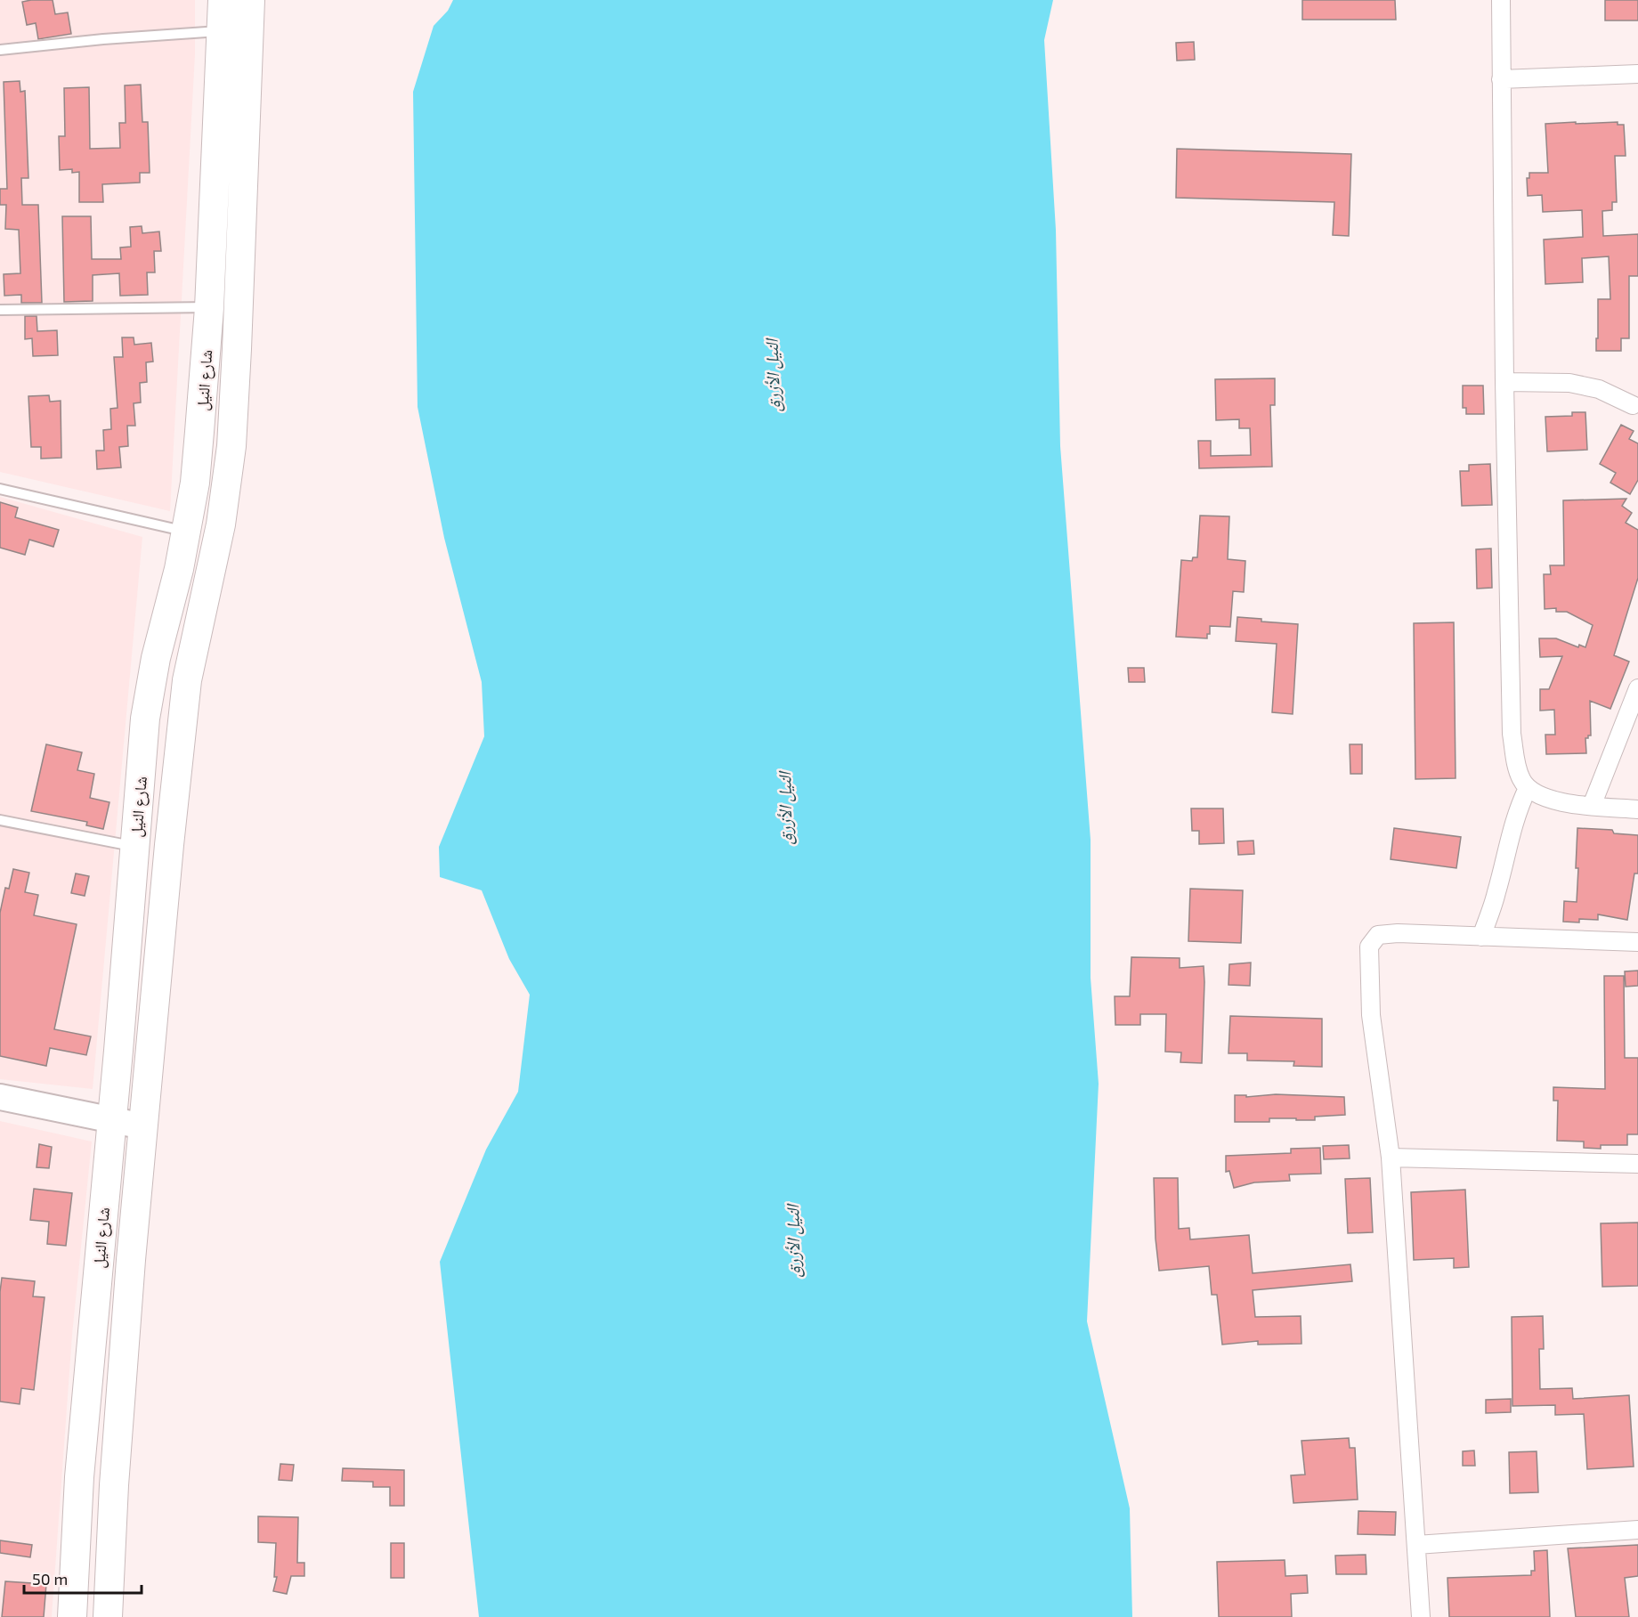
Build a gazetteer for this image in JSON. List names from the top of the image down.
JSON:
{
  "streets": {
    "main road": ["شارع النيل"]
  },
  "water": ["النيل الأزرق"],
  "scale_bar": "50 m"
}
